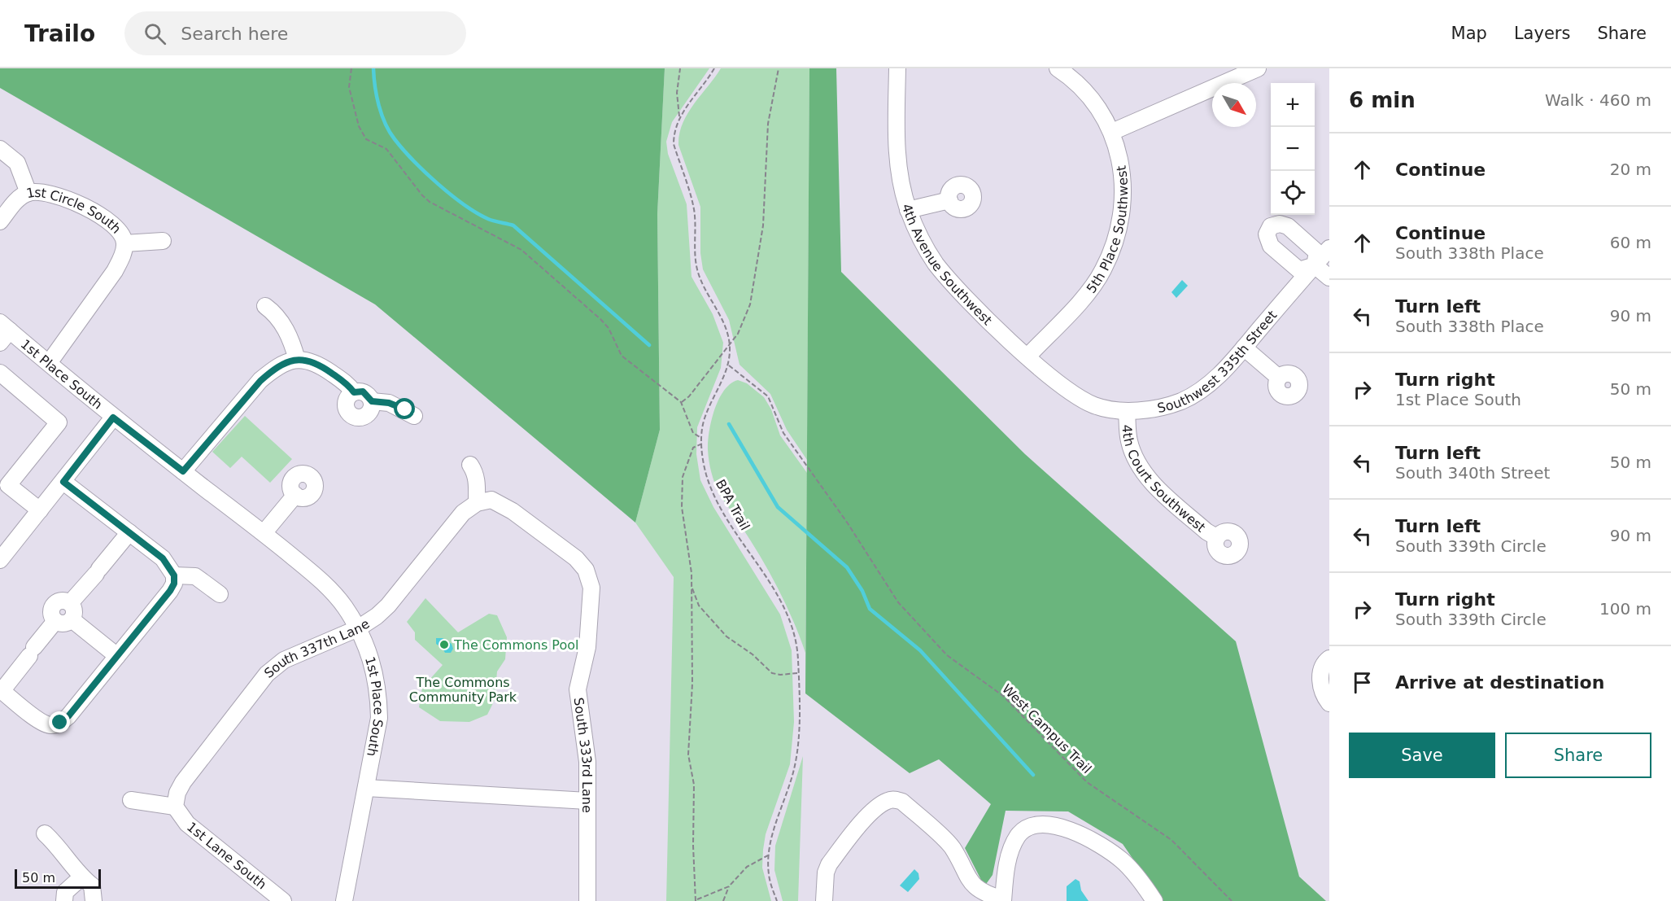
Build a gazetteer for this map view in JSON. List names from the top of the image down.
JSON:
{
  "streets": {
    "street": [
      "1st Circle South",
      "5th Place Southwest",
      "4th Avenue Southwest",
      "Southwest 335th Street",
      "1st Place South",
      "4th Court Southwest",
      "South 337th Lane",
      "South 333rd Lane",
      "1st Lane South"
    ],
    "path": ["BPA Trail", "West Campus Trail"]
  },
  "crossings": [
    ["1st Circle South", "1st Place South"],
    ["5th Place Southwest", "4th Avenue Southwest"],
    ["4th Avenue Southwest", "Southwest 335th Street"],
    ["Southwest 335th Street", "4th Court Southwest"],
    ["1st Place South", "South 337th Lane"],
    ["BPA Trail", "West Campus Trail"],
    ["South 337th Lane", "South 333rd Lane"],
    ["South 337th Lane", "1st Lane South"]
  ],
  "parks": ["The Commons Community Park"],
  "places": ["The Commons Pool"],
  "scale_bar": "50 m",
  "north": "bottom right",
  "page": {
    "header": "Trailo",
    "search": "Search here",
    "nav": ["Map", "Layers", "Share"],
    "heading": ["6 min", "Walk · 460 m"],
    "map_buttons": ["+", "−"],
    "list": [
      ["Continue", "20 m"],
      ["Continue", "South 338th Place", "60 m"],
      ["Turn left", "South 338th Place", "90 m"],
      ["Turn right", "1st Place South", "50 m"],
      ["Turn left", "South 340th Street", "50 m"],
      ["Turn left", "South 339th Circle", "90 m"],
      ["Turn right", "South 339th Circle", "100 m"],
      "Arrive at destination"
    ],
    "buttons": ["Save", "Share"],
    "scale": "50 m"
  }
}
